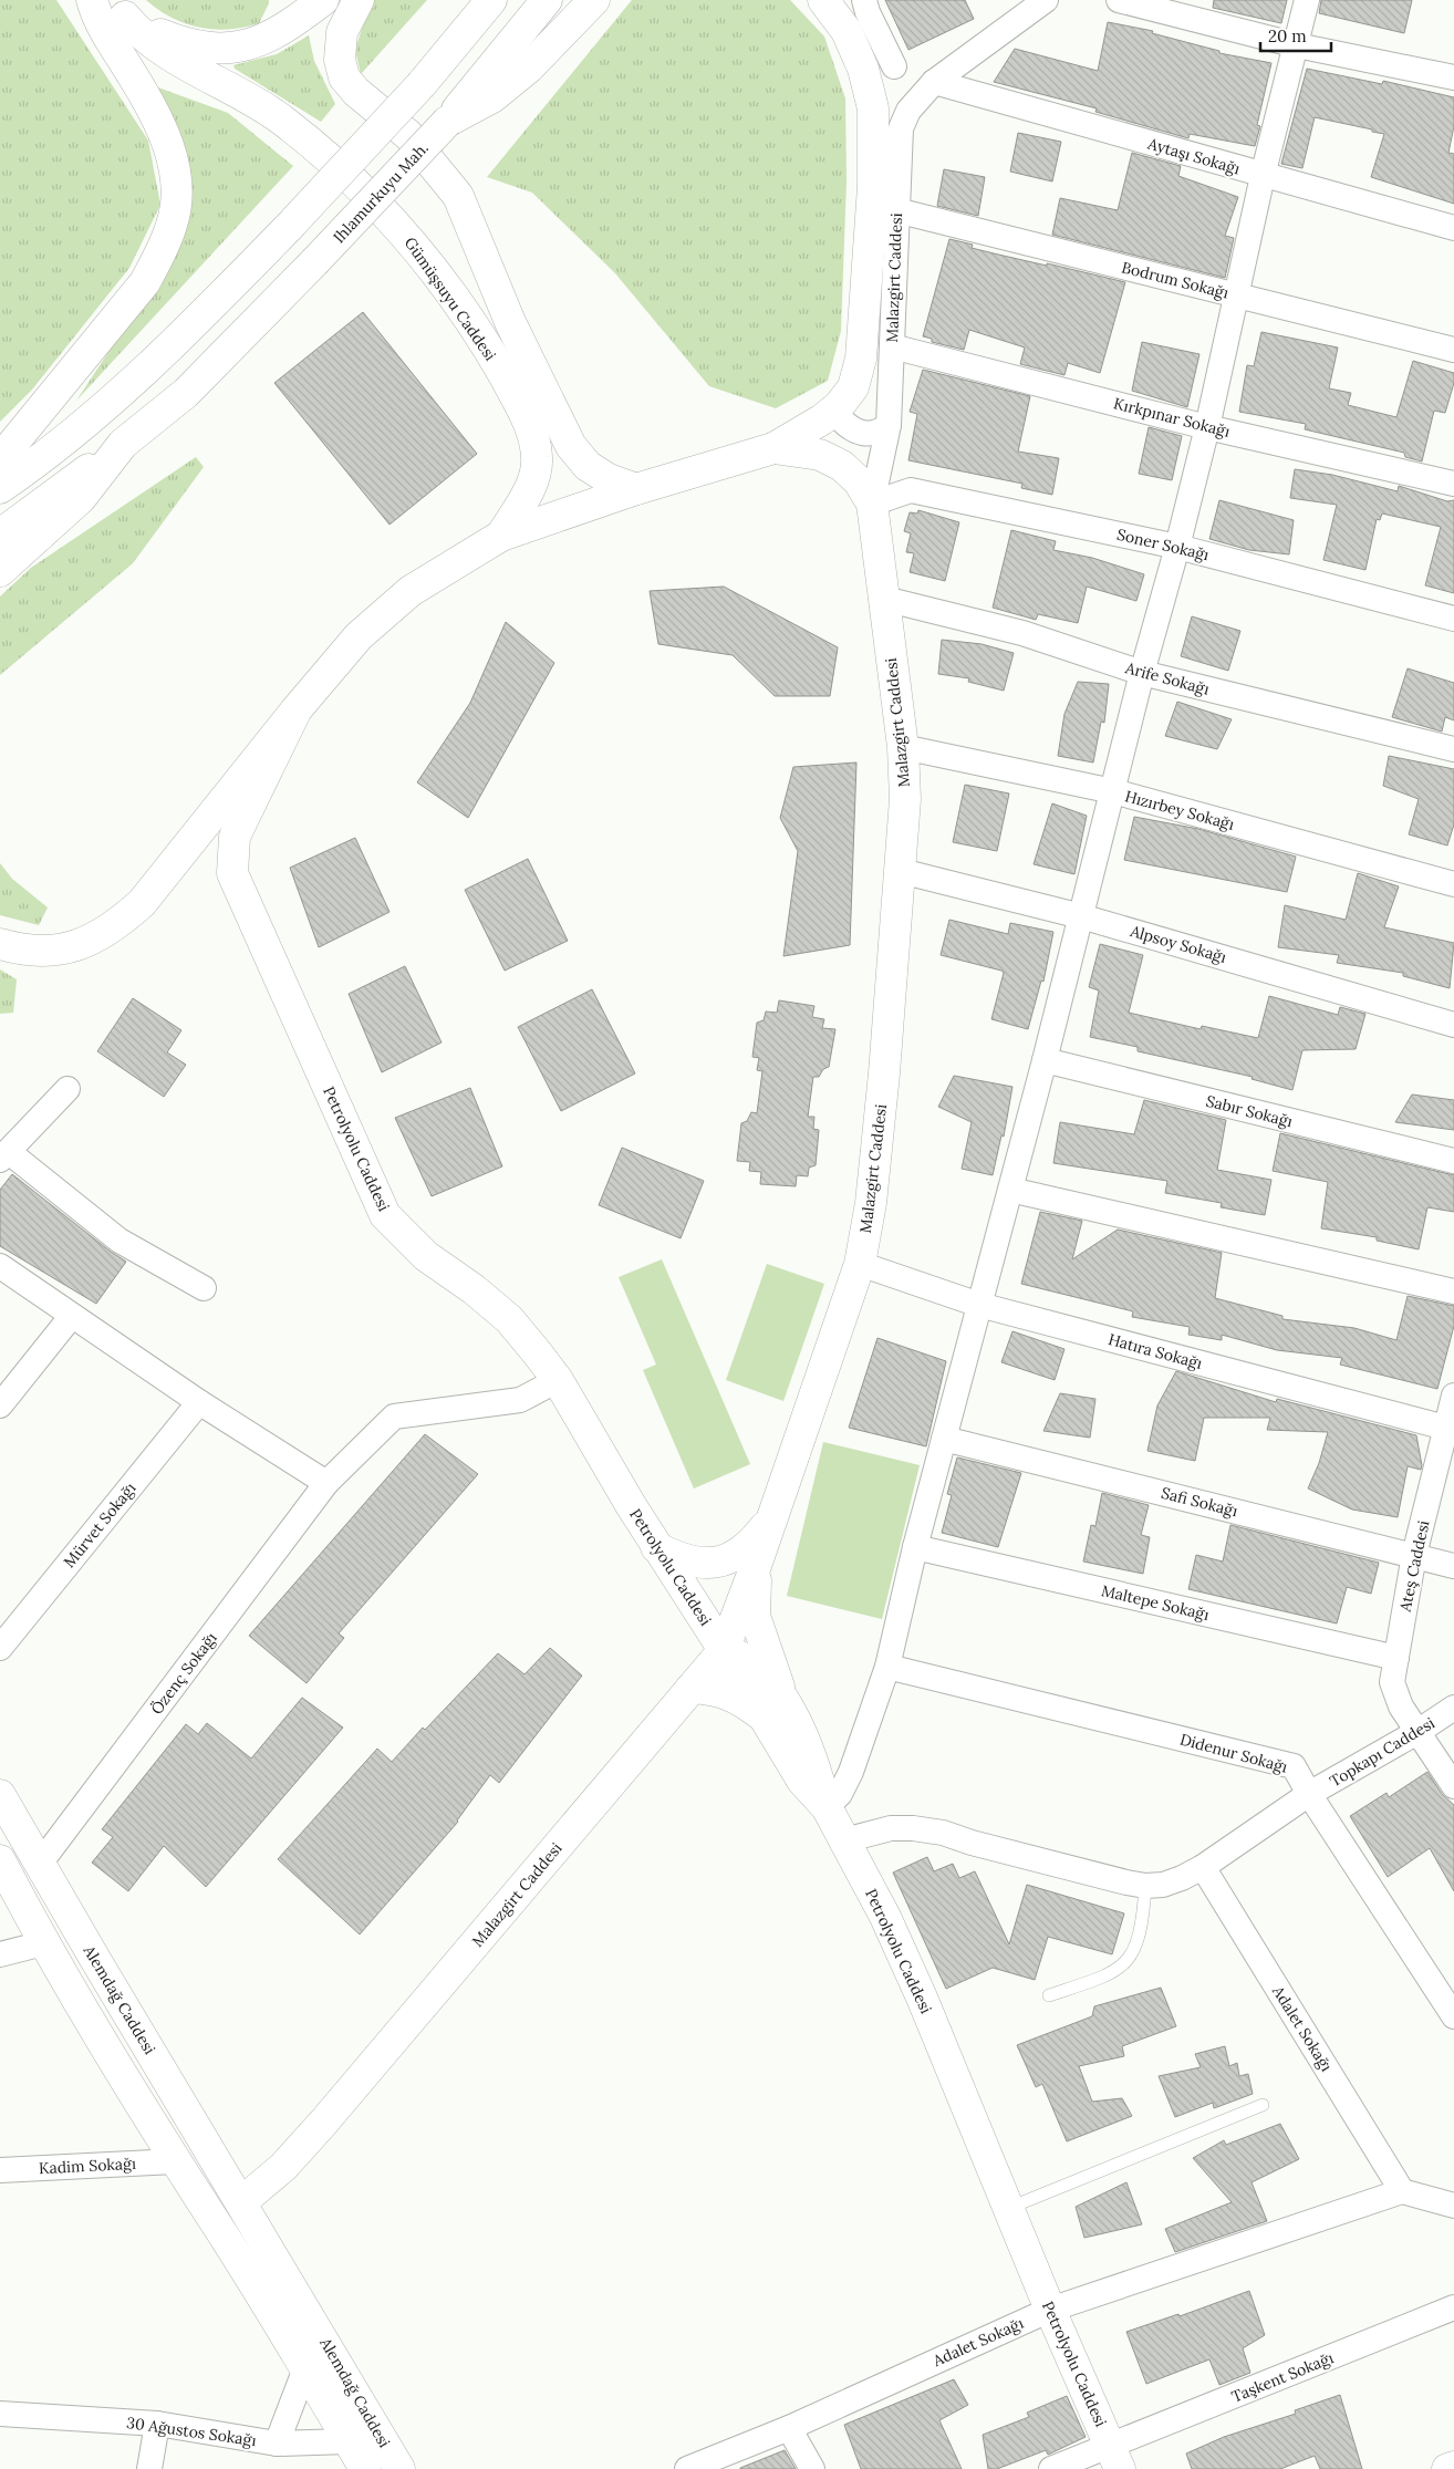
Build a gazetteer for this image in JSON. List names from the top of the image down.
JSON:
{
  "streets": {
    "main road": [
      "Ihlamurkuyu Mah.",
      "Malazgirt Caddesi",
      "Gümüşsuyu Caddesi",
      "Petrolyolu Caddesi",
      "Alemdağ Caddesi"
    ],
    "street": [
      "Aytaşı Sokağı",
      "Bodrum Sokağı",
      "Kırkpınar Sokağı",
      "Soner Sokağı",
      "Arife Sokağı",
      "Hızırbey Sokağı",
      "Alpsoy Sokağı",
      "Sabır Sokağı",
      "Hatıra Sokağı",
      "Safi Sokağı",
      "Mürvet Sokağı",
      "Ateş Caddesi",
      "Maltepe Sokağı",
      "Özenç Sokağı",
      "Topkapı Caddesi",
      "Didenur Sokağı",
      "Adalet Sokağı",
      "Kadim Sokağı",
      "Taşkent Sokağı",
      "30 Ağustos Sokağı"
    ]
  },
  "crossings": [
    ["Aytaşı Sokağı", "Malazgirt Caddesi"],
    ["Malazgirt Caddesi", "Bodrum Sokağı"],
    ["Malazgirt Caddesi", "Kırkpınar Sokağı"],
    ["Malazgirt Caddesi", "Soner Sokağı"],
    ["Malazgirt Caddesi", "Arife Sokağı"],
    ["Malazgirt Caddesi", "Hızırbey Sokağı"],
    ["Malazgirt Caddesi", "Alpsoy Sokağı"],
    ["Malazgirt Caddesi", "Petrolyolu Caddesi"],
    ["Malazgirt Caddesi", "Hatıra Sokağı"],
    ["Malazgirt Caddesi", "Alemdağ Caddesi"],
    ["Petrolyolu Caddesi", "Özenç Sokağı"],
    ["Petrolyolu Caddesi", "Adalet Sokağı"],
    ["Petrolyolu Caddesi", "Taşkent Sokağı"],
    ["Hatıra Sokağı", "Ateş Caddesi"],
    ["Safi Sokağı", "Ateş Caddesi"],
    ["Ateş Caddesi", "Maltepe Sokağı"],
    ["Ateş Caddesi", "Topkapı Caddesi"],
    ["Özenç Sokağı", "Alemdağ Caddesi"],
    ["Topkapı Caddesi", "Didenur Sokağı"],
    ["Topkapı Caddesi", "Adalet Sokağı"],
    ["Alemdağ Caddesi", "Kadim Sokağı"],
    ["Alemdağ Caddesi", "30 Ağustos Sokağı"]
  ],
  "scale_bar": "20 m"
}
